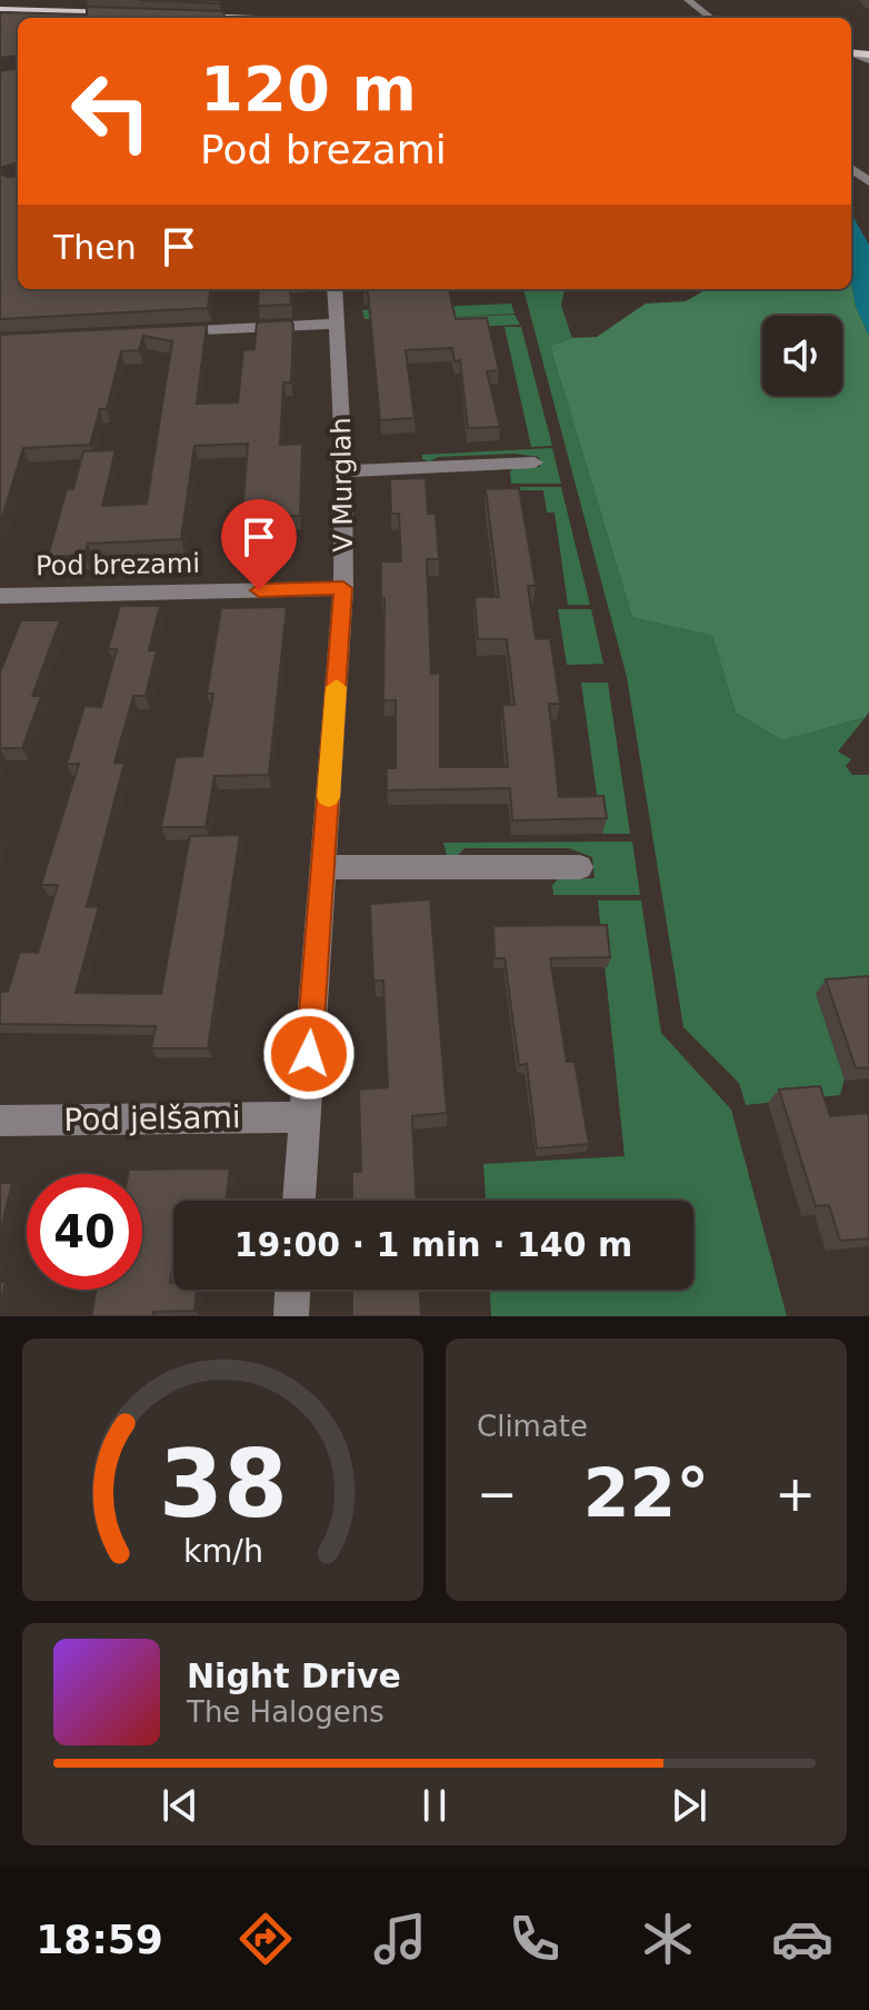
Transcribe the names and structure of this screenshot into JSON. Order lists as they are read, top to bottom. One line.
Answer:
{"streets":{"street":["V Murglah","Pod brezami","Pod jelšami"]},"crossings":[["V Murglah","Pod brezami"],["V Murglah","Pod jelšami"]],"page":{"turn":["120 m","Pod brezami"],"then":"Then","limit":"40","trip":"19:00 · 1 min · 140 m","tile":"Climate","heat":["−","22°","+"],"song":["Night Drive","The Halogens"],"tabs":"18:59","gauge":["38","km/h"]}}
